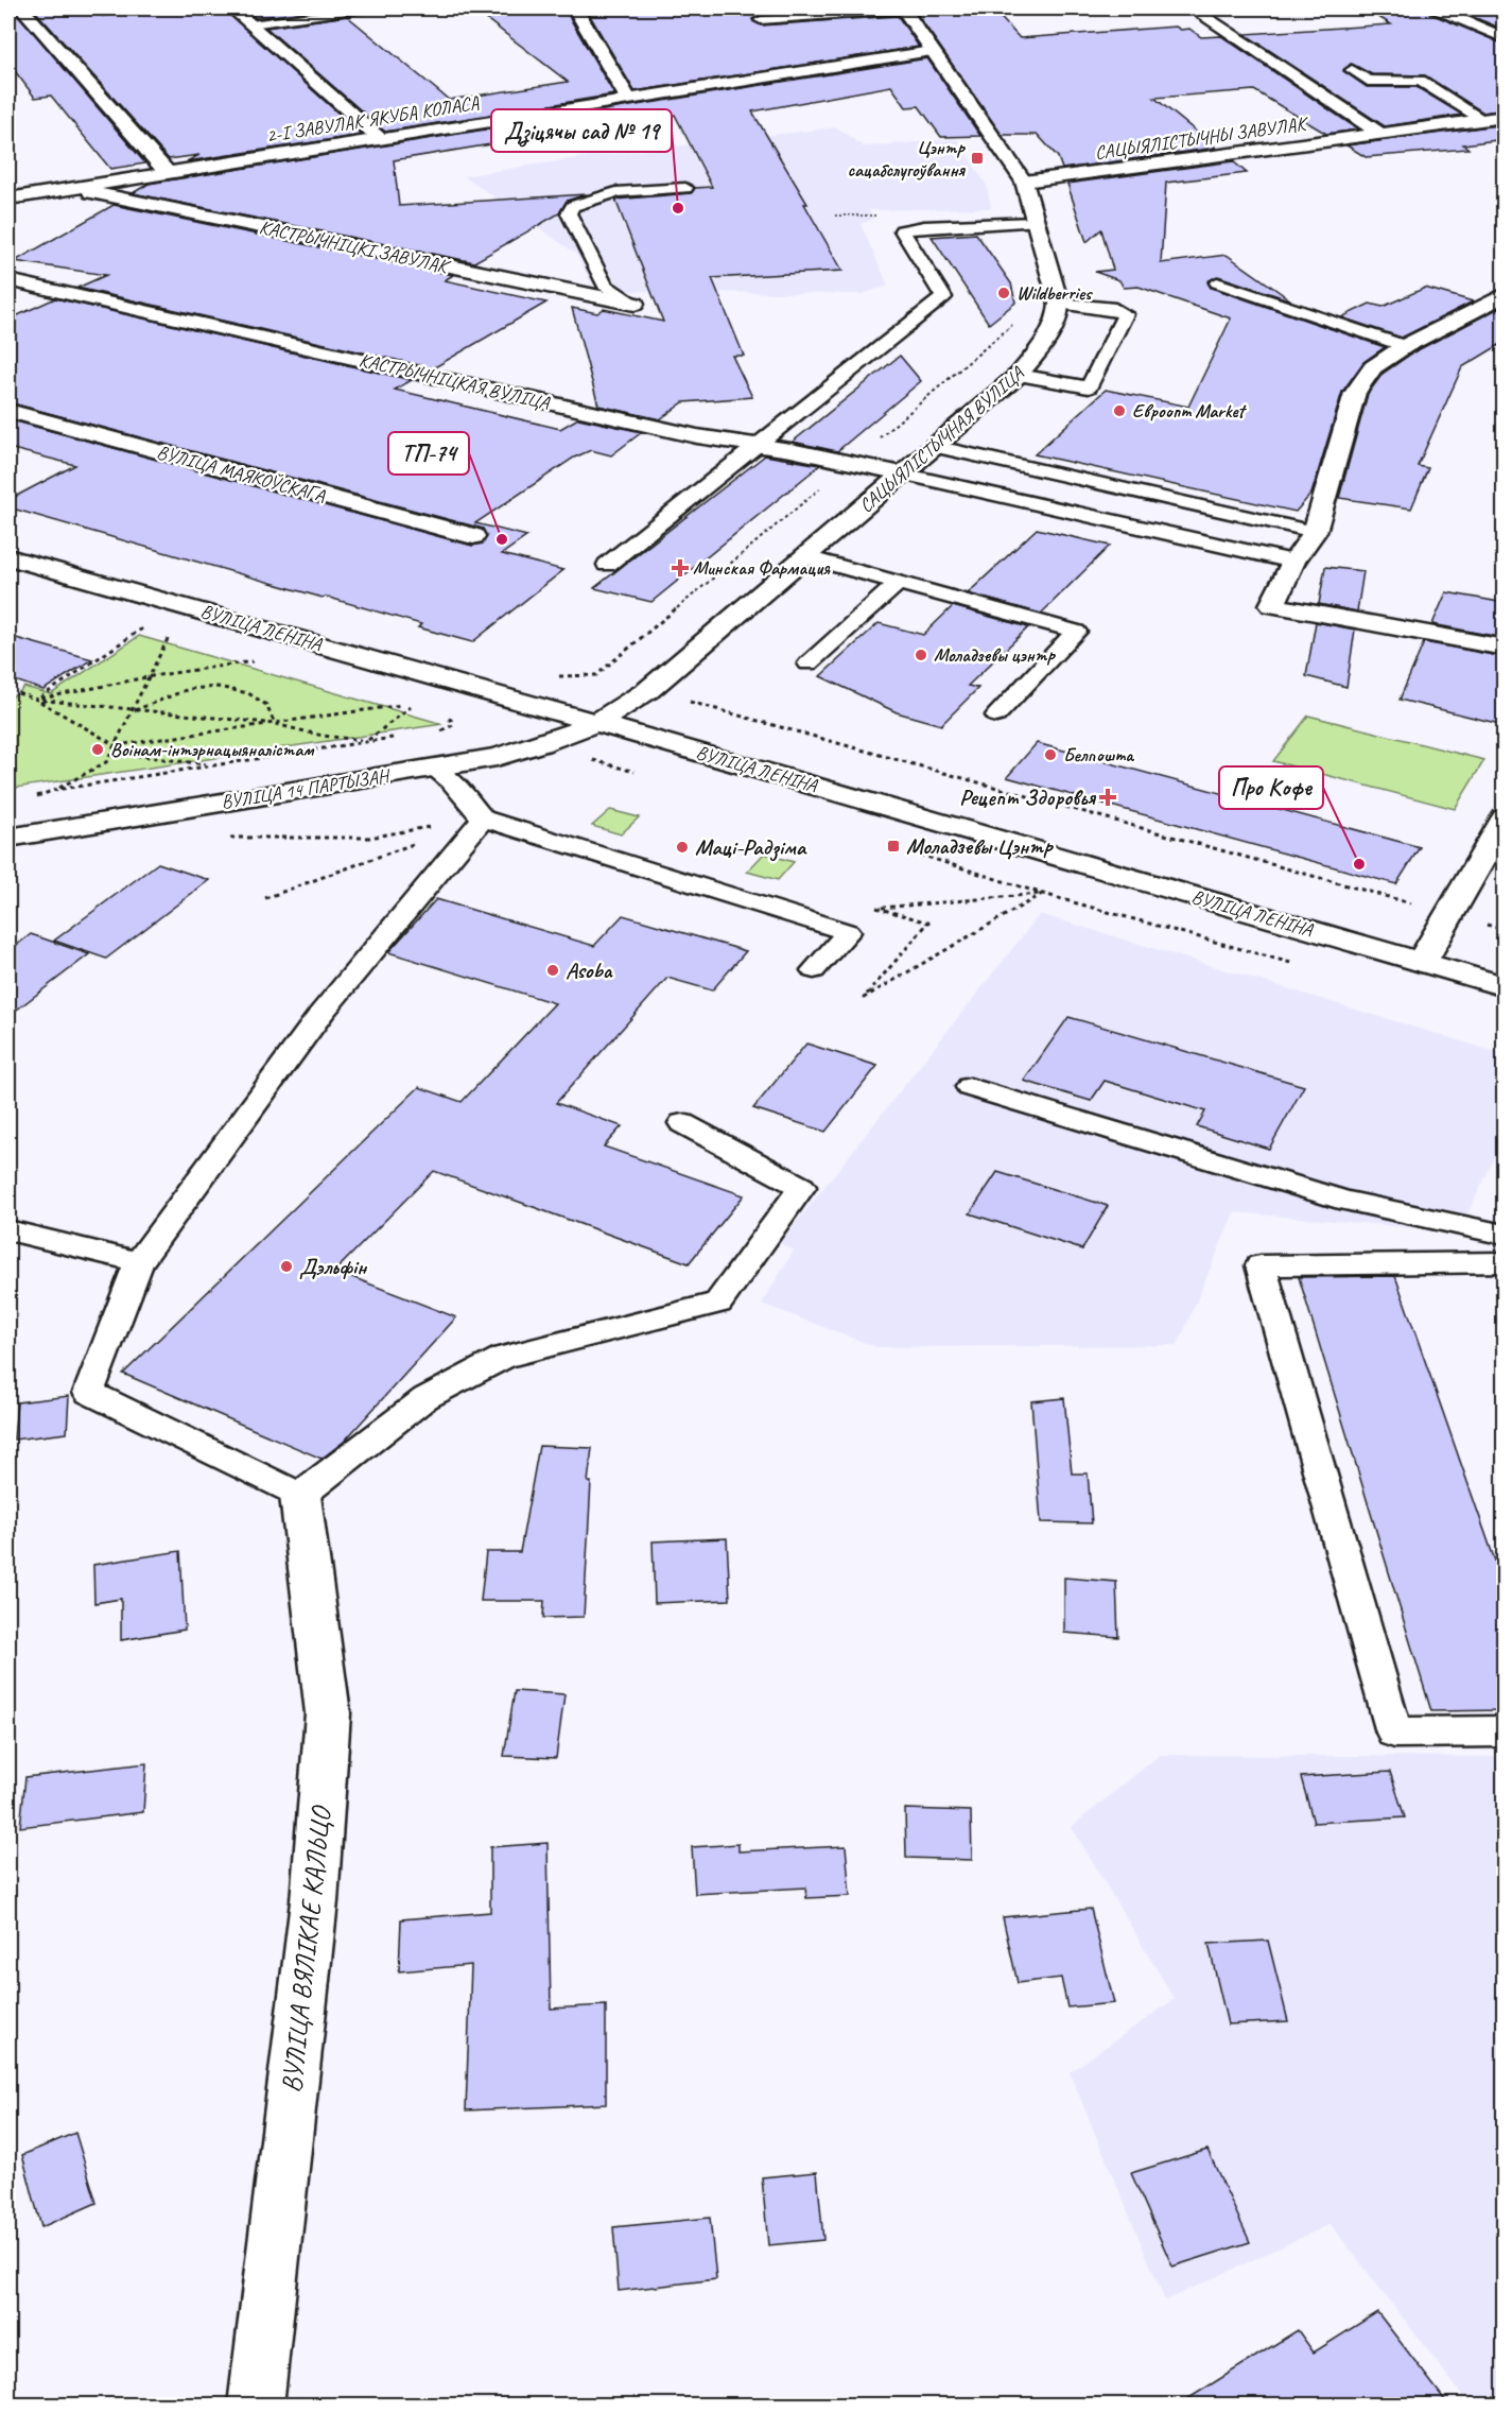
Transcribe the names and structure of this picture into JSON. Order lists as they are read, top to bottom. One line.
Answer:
{"streets":{"street":["2-І ЗАВУЛАК ЯКУБА КОЛАСА","САЦЫЯЛІСТЫЧНЫ ЗАВУЛАК","КАСТРЫЧНІЦКІ ЗАВУЛАК","КАСТРЫЧНІЦКАЯ ВУЛІЦА","САЦЫЯЛІСТЫЧНАЯ ВУЛІЦА","ВУЛІЦА МАЯКОЎСКАГА","ВУЛІЦА ЛЕНІНА","ВУЛІЦА 14 ПАРТЫЗАН","ВУЛІЦА ВЯЛІКАЕ КАЛЬЦО"]},"crossings":[["2-І ЗАВУЛАК ЯКУБА КОЛАСА","КАСТРЫЧНІЦКІ ЗАВУЛАК"],["КАСТРЫЧНІЦКАЯ ВУЛІЦА","САЦЫЯЛІСТЫЧНАЯ ВУЛІЦА"],["САЦЫЯЛІСТЫЧНАЯ ВУЛІЦА","ВУЛІЦА ЛЕНІНА"],["САЦЫЯЛІСТЫЧНАЯ ВУЛІЦА","ВУЛІЦА 14 ПАРТЫЗАН"],["ВУЛІЦА ЛЕНІНА","ВУЛІЦА 14 ПАРТЫЗАН"]],"places":{"transit":["Цэнтр сацабслугоўвання","Моладзевы Цэнтр"],"other":["Дзіцячы сад № 19","Wildberries","Евроопт Market","ТП-74","Моладзевы цэнтр","Воінам-інтэрнацыяналістам","Белпошта","Маці-Радзіма","Про Кофе","Asoba","Дэльфін"],"health":["Минская Фармация","Рецепт Здоровья"]}}
